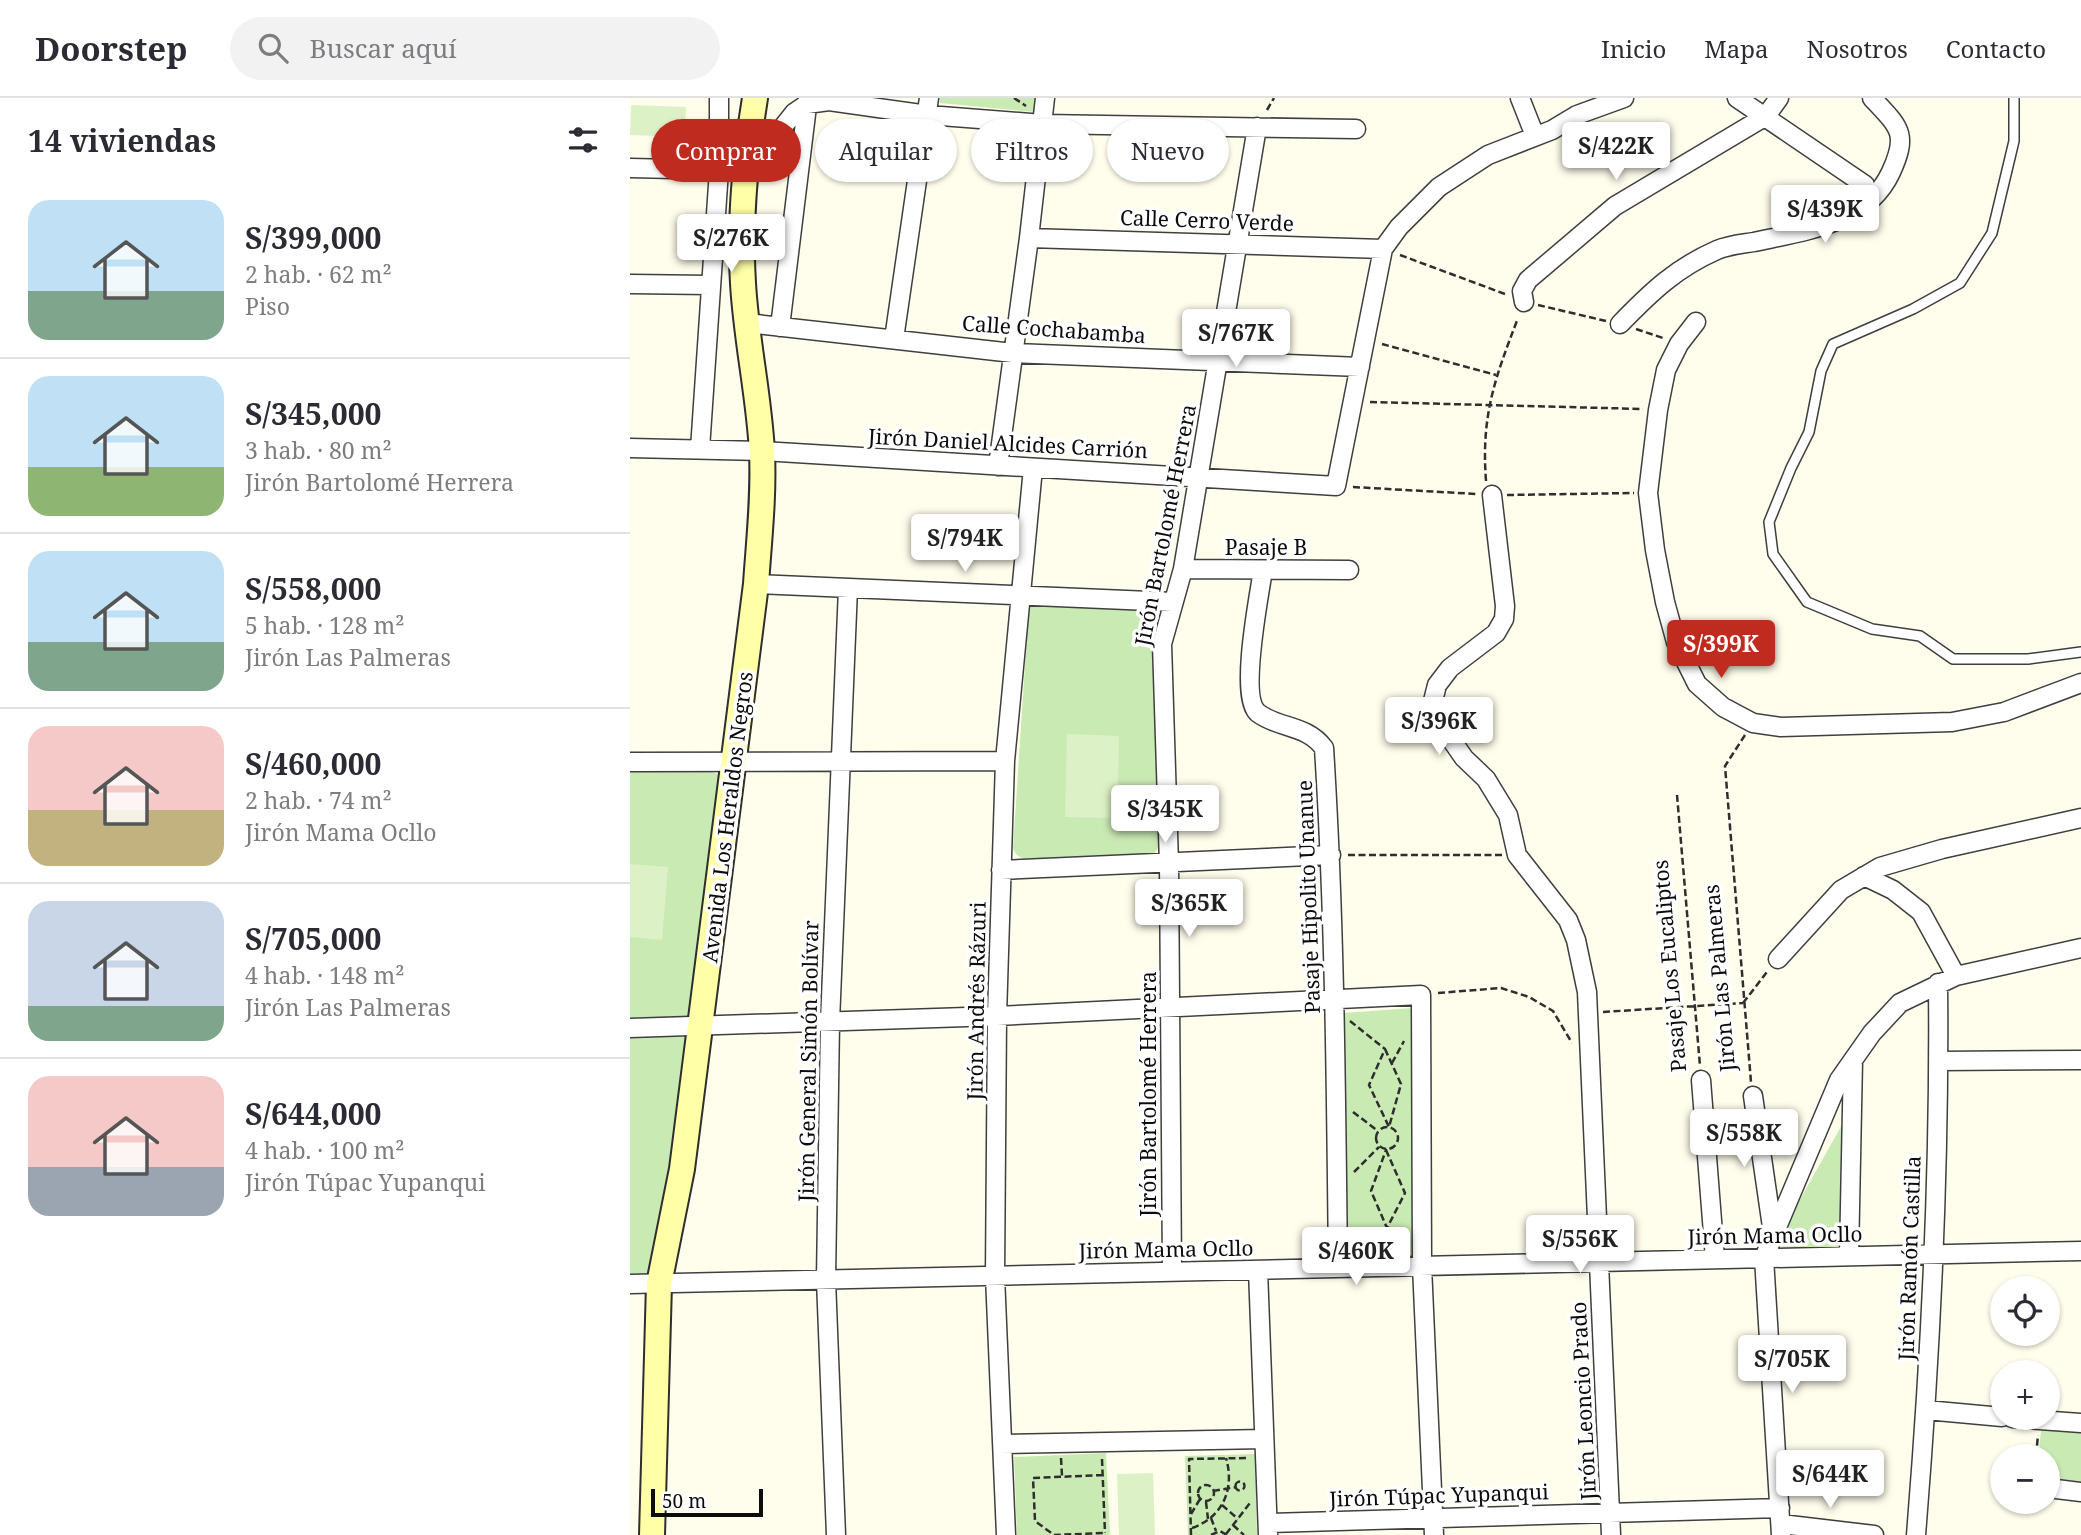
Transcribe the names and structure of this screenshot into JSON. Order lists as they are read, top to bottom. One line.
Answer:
{"streets":{"street":["Calle Cerro Verde","Calle Cochabamba","Jirón Daniel Alcides Carrión","Jirón Bartolomé Herrera","Pasaje B","Avenida Los Heraldos Negros","Pasaje Hipolito Unanue","Pasaje Los Eucaliptos","Jirón Las Palmeras","Jirón Andrés Rázuri","Jirón General Simón Bolívar","Jirón Mama Ocllo","Jirón Ramón Castilla","Jirón Leoncio Prado","Jirón Túpac Yupanqui"]},"crossings":[["Calle Cerro Verde","Jirón Bartolomé Herrera"],["Calle Cochabamba","Jirón Bartolomé Herrera"],["Calle Cochabamba","Avenida Los Heraldos Negros"],["Jirón Daniel Alcides Carrión","Jirón Bartolomé Herrera"],["Jirón Daniel Alcides Carrión","Avenida Los Heraldos Negros"],["Jirón Daniel Alcides Carrión","Jirón Andrés Rázuri"],["Jirón Bartolomé Herrera","Pasaje B"],["Jirón Bartolomé Herrera","Jirón Mama Ocllo"],["Pasaje B","Pasaje Hipolito Unanue"],["Avenida Los Heraldos Negros","Jirón Mama Ocllo"],["Pasaje Hipolito Unanue","Jirón Mama Ocllo"],["Pasaje Los Eucaliptos","Jirón Mama Ocllo"],["Jirón Andrés Rázuri","Jirón Mama Ocllo"],["Jirón General Simón Bolívar","Jirón Mama Ocllo"],["Jirón Mama Ocllo","Jirón Ramón Castilla"],["Jirón Mama Ocllo","Jirón Leoncio Prado"],["Jirón Leoncio Prado","Jirón Túpac Yupanqui"]],"scale_bar":"50 m","page":{"header":"Doorstep","search":"Buscar aquí","nav":["Inicio","Mapa","Nosotros","Contacto"],"heading":"14 viviendas","chip":["Comprar","Alquilar","Filtros","Nuevo"],"price":["S/422K","S/439K","S/276K","S/767K","S/794K","S/399K","S/396K","S/345K","S/365K","S/558K","S/556K","S/460K","S/705K","S/644K"],"list":[{"name":"S/399,000","note":"2 hab. · 62 m² · Piso"},{"name":"S/345,000","note":"3 hab. · 80 m² · Jirón Bartolomé Herrera"},{"name":"S/558,000","note":"5 hab. · 128 m² · Jirón Las Palmeras"},{"name":"S/460,000","note":"2 hab. · 74 m² · Jirón Mama Ocllo"},{"name":"S/705,000","note":"4 hab. · 148 m² · Jirón Las Palmeras"},{"name":"S/644,000","note":"4 hab. · 100 m² · Jirón Túpac Yupanqui"}],"map_buttons":["+","−"],"scale":"50 m"}}
